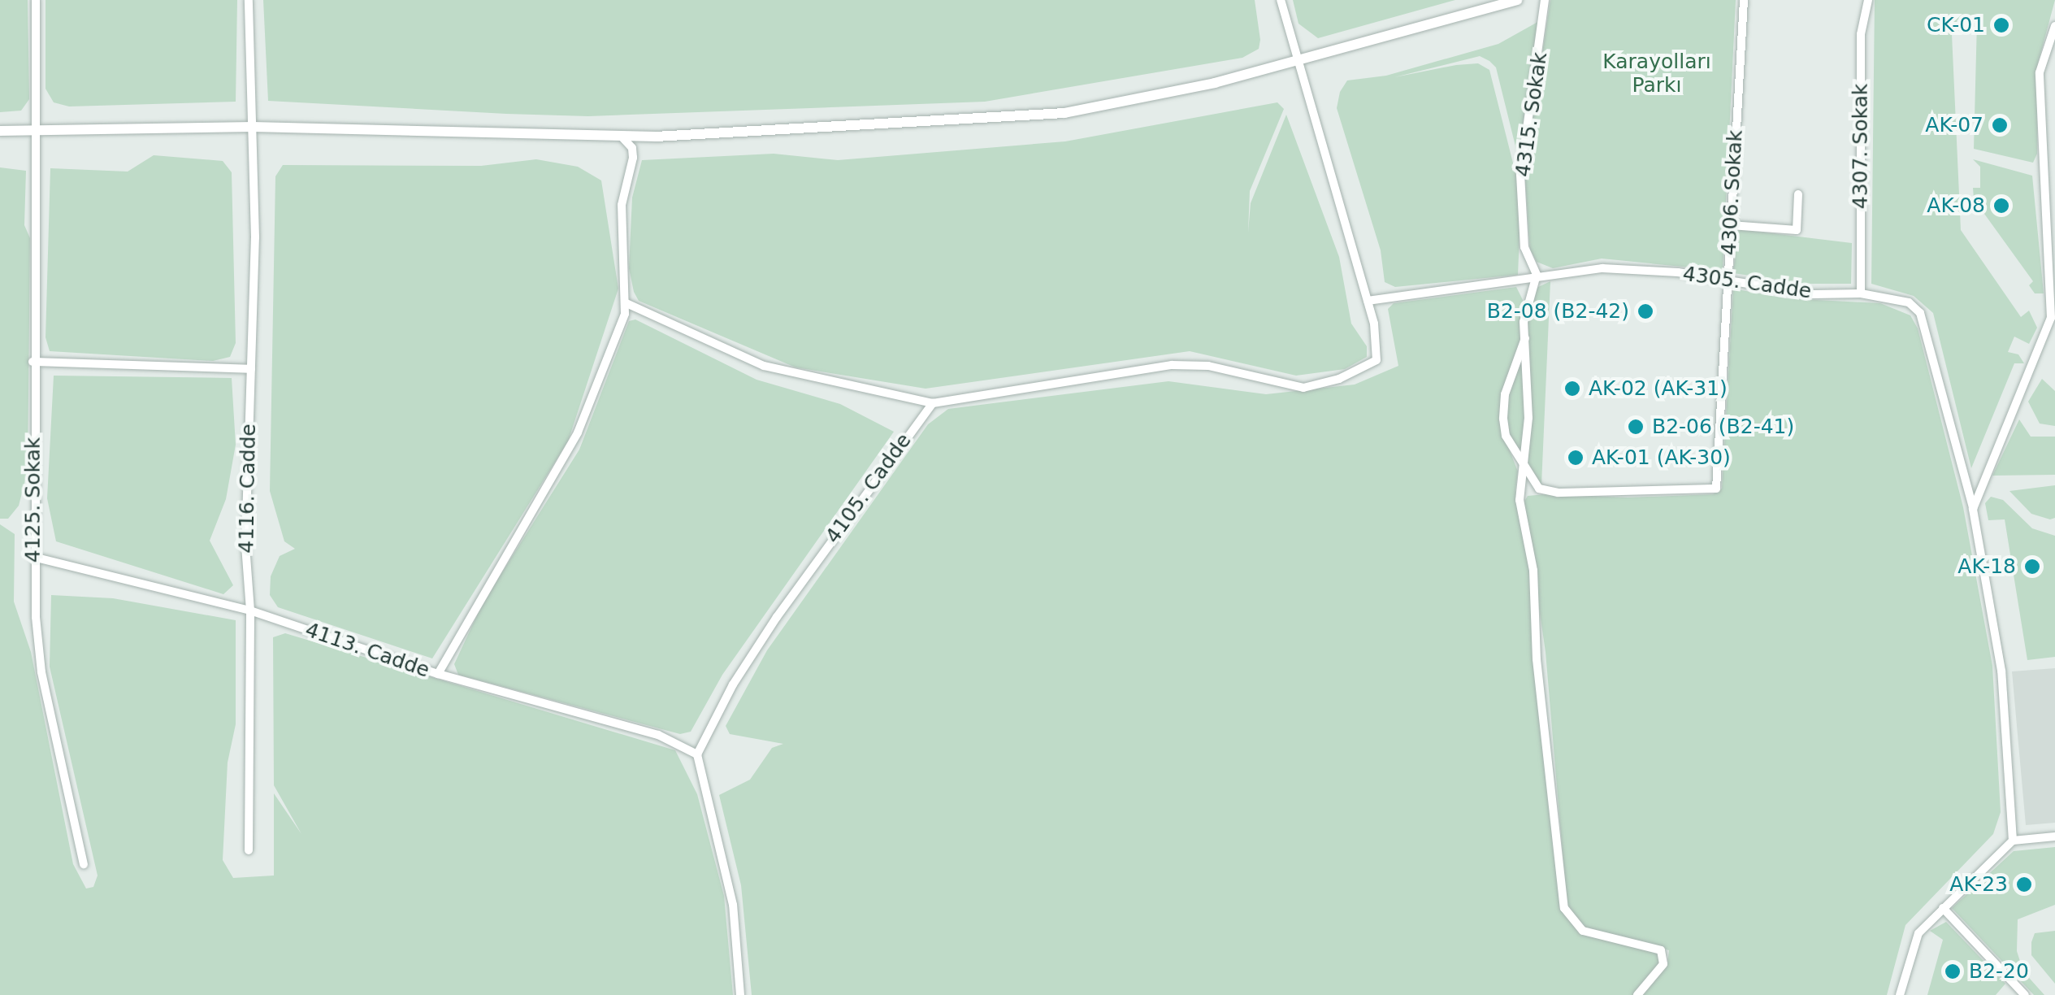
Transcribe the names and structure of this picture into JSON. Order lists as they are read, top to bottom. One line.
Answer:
{"streets":{"street":["4315. Sokak","4307. Sokak","4306. Sokak","4305. Cadde","4116. Cadde","4105. Cadde","4125. Sokak","4113. Cadde"]},"crossings":[["4315. Sokak","4305. Cadde"],["4307. Sokak","4305. Cadde"],["4306. Sokak","4305. Cadde"],["4116. Cadde","4113. Cadde"],["4105. Cadde","4113. Cadde"],["4125. Sokak","4113. Cadde"]],"parks":["Karayolları Parkı"],"places":["CK-01","AK-07","AK-08","B2-08 (B2-42)","AK-02 (AK-31)","B2-06 (B2-41)","AK-01 (AK-30)","AK-18","AK-23","B2-20"]}
